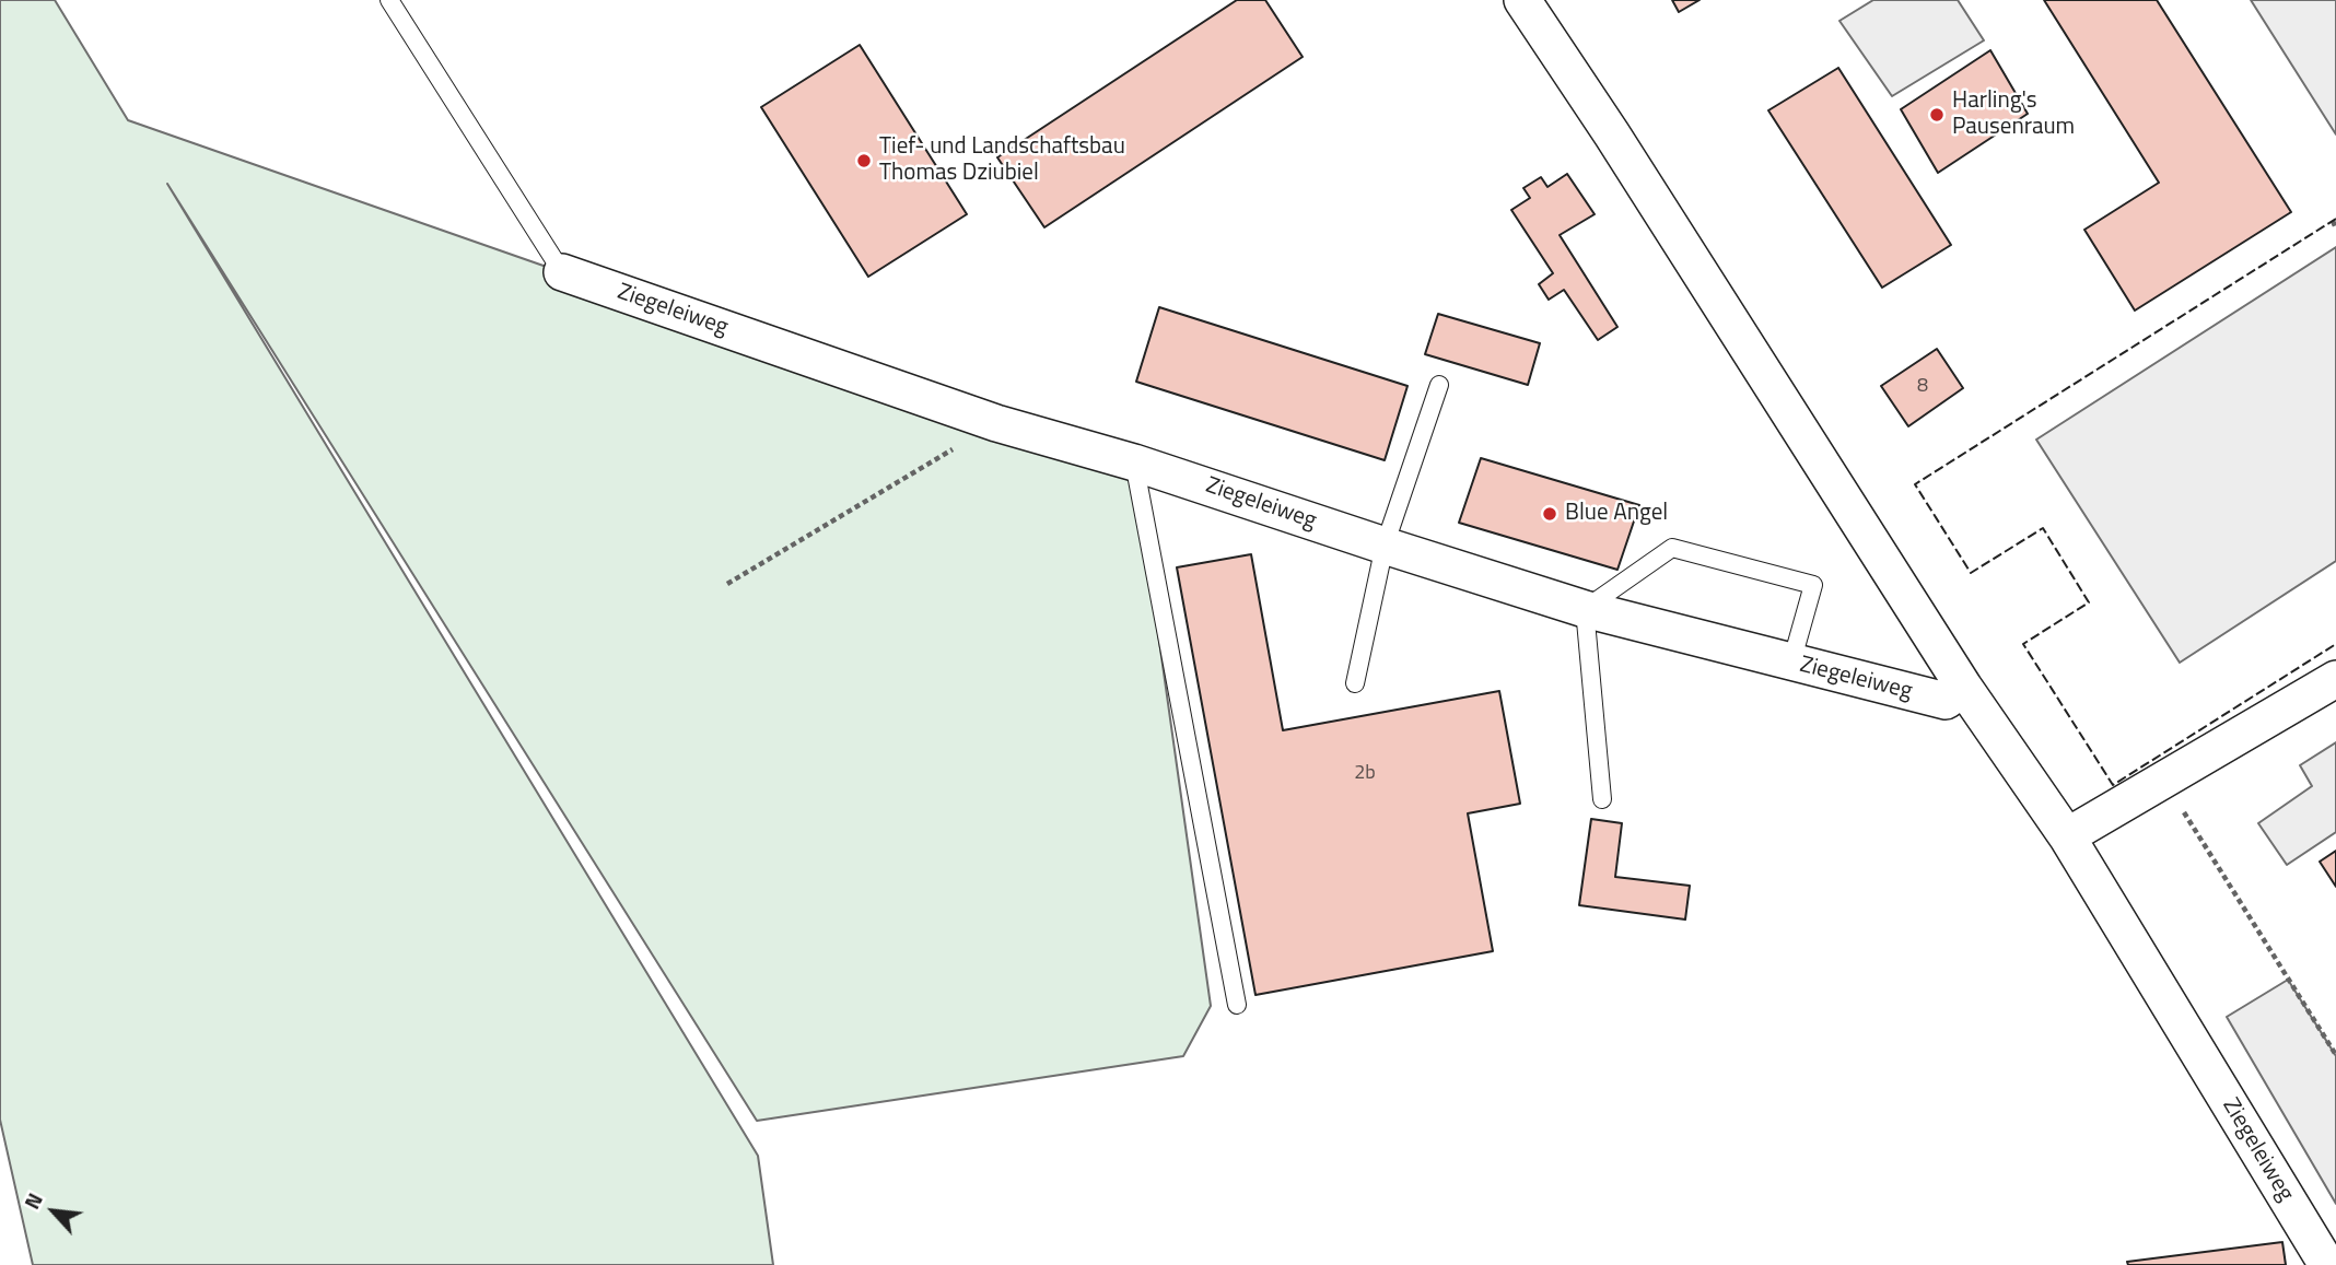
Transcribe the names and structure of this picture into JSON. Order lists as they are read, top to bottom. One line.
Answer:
{"streets":{"street":["Ziegeleiweg"]},"places":["Harling's Pausenraum","Tief- und Landschaftsbau Thomas Dziubiel","Blue Angel"],"house_numbers":["8","2b"],"north":"top left"}
